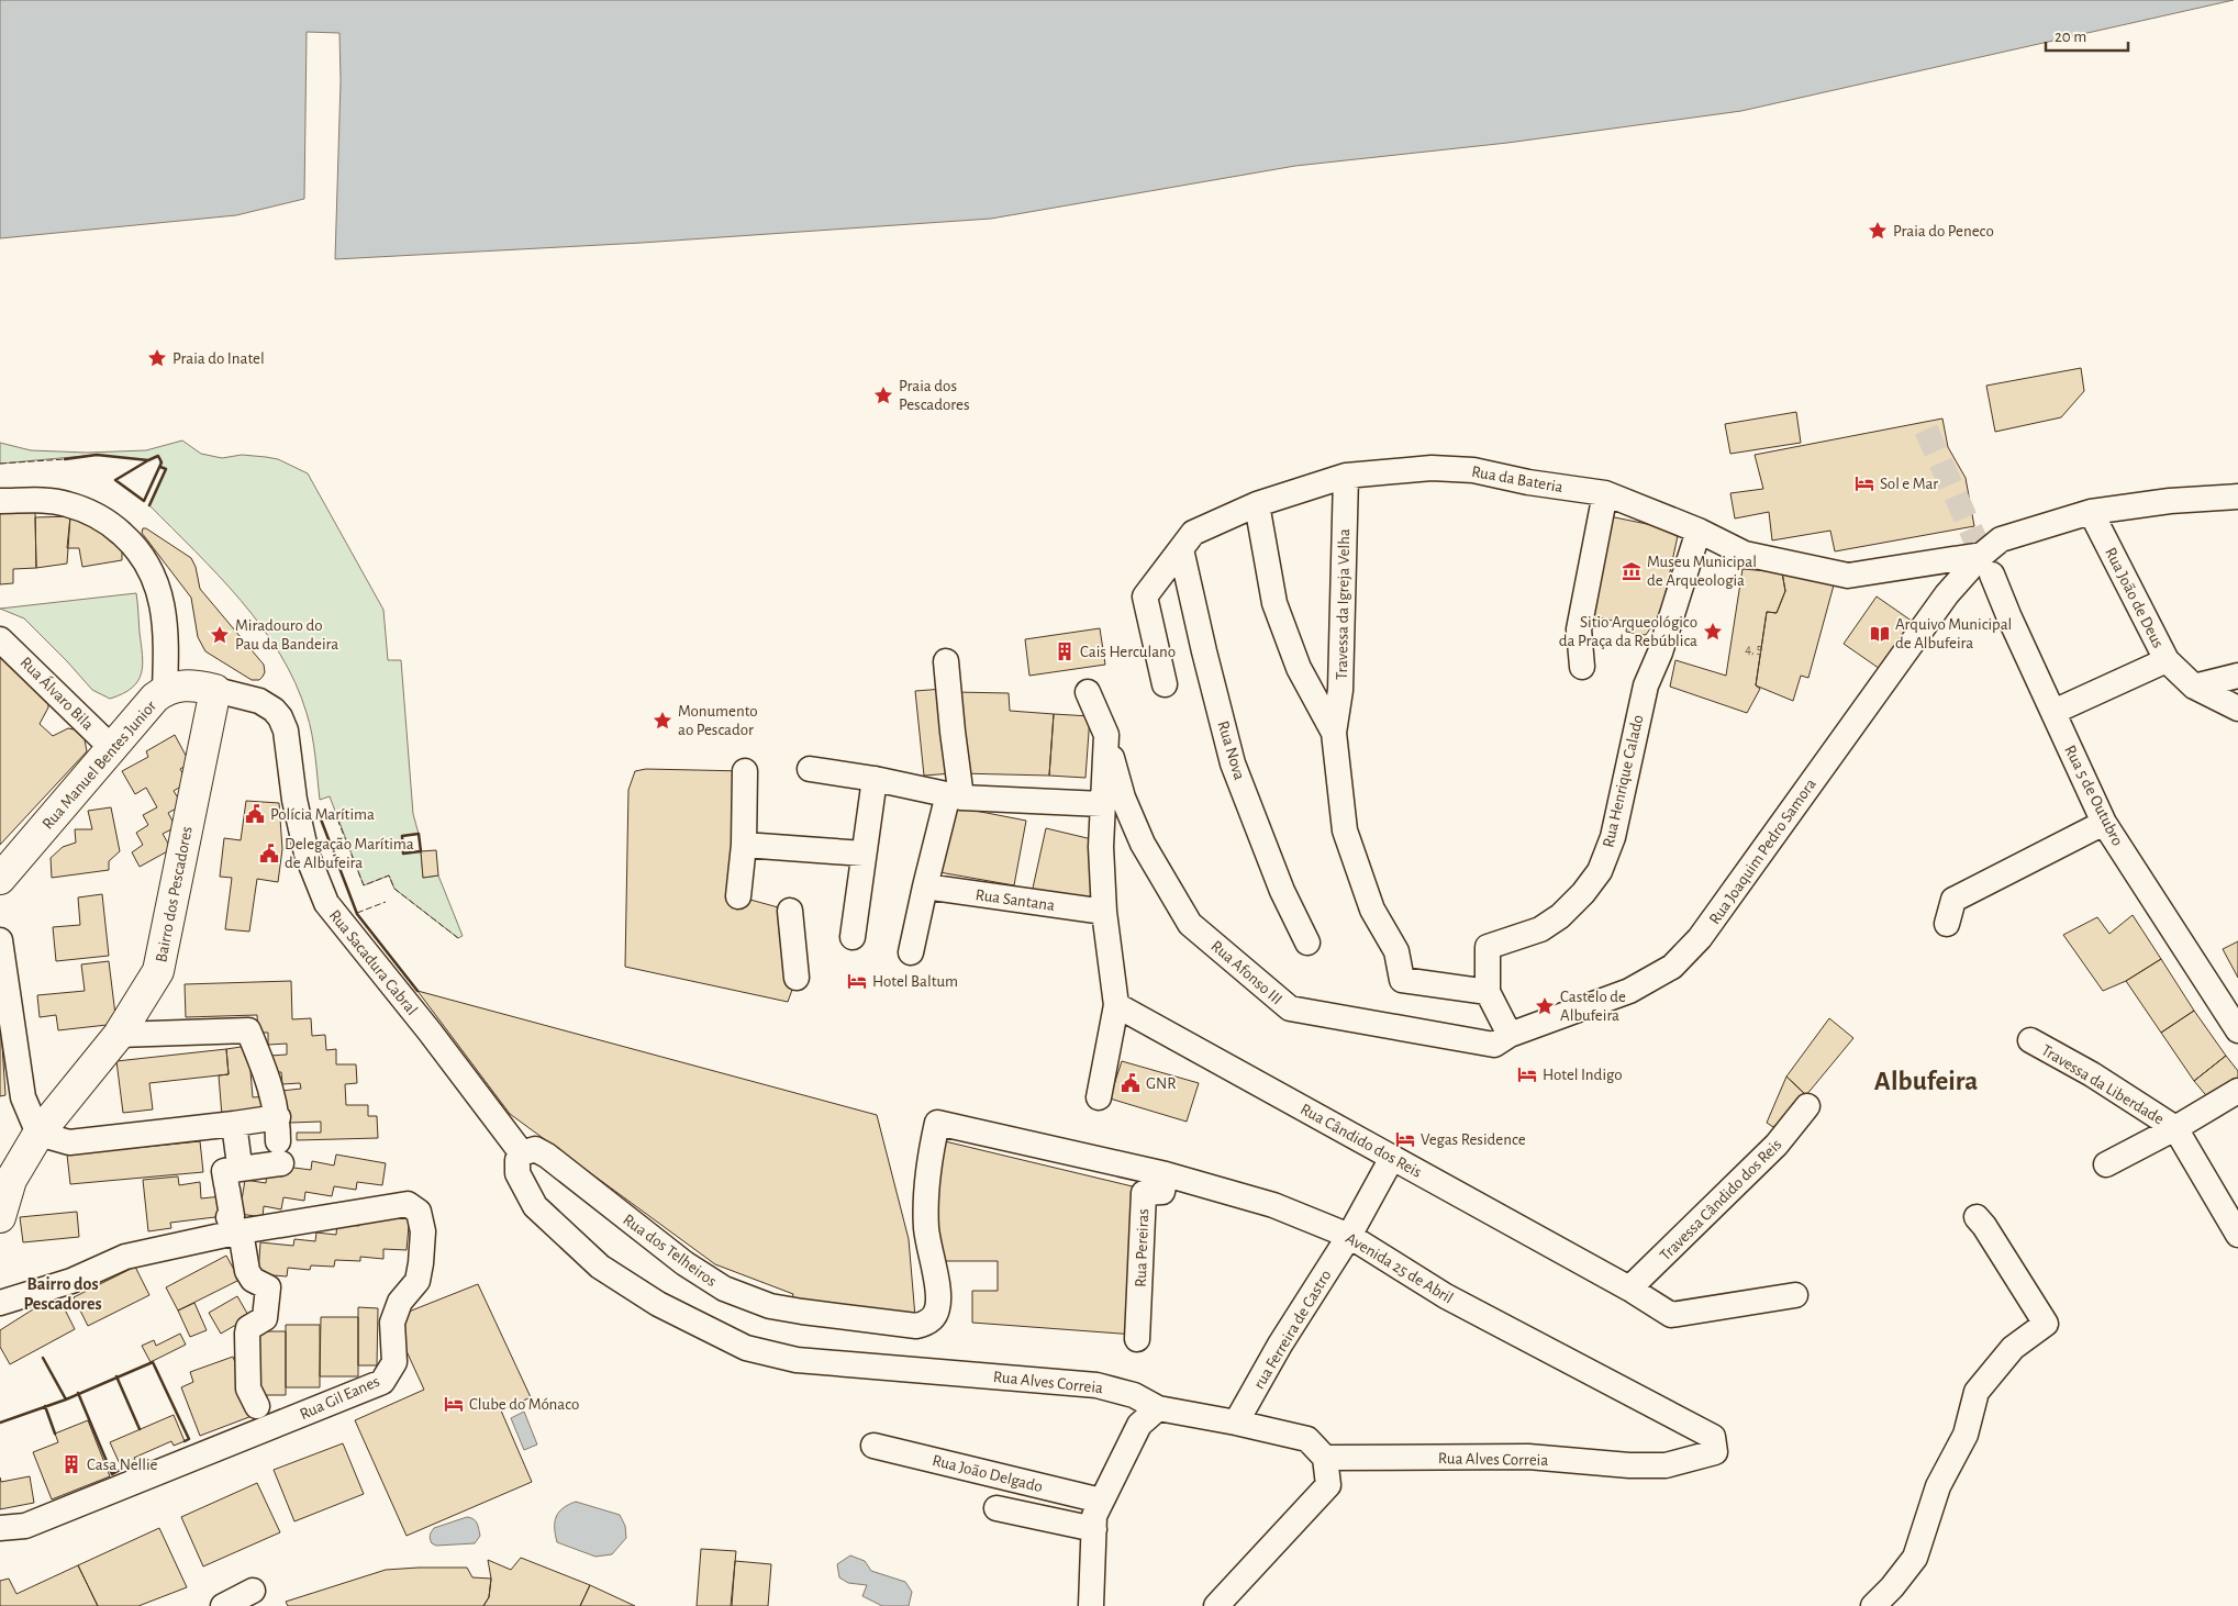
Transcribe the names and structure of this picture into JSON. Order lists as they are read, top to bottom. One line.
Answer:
{"streets":{"street":["Rua da Bateria","Rua João de Deus","Travessa da Igreja Velha","Rua Álvaro Bila","Rua Nova","Rua Manuel Bentes Junior","Rua Henrique Calado","Rua 5 de Outubro","Rua Joaquim Pedro Samora","Bairro dos Pescadores","Rua Santana","Rua Sacadura Cabral","Rua Afonso III","Travessa da Liberdade","Rua Cândido dos Reis","Travessa Cândido dos Reis","Rua Pereiras","Rua dos Telheiros","Avenida 25 de Abril","rua Ferreira de Castro","Rua Alves Correia","Rua Gil Eanes","Rua João Delgado"]},"crossings":[["Rua da Bateria","Travessa da Igreja Velha"],["Rua da Bateria","Rua Nova"],["Rua da Bateria","Rua Henrique Calado"],["Rua da Bateria","Rua 5 de Outubro"],["Rua da Bateria","Rua Joaquim Pedro Samora"],["Rua João de Deus","Rua 5 de Outubro"],["Rua Álvaro Bila","Rua Manuel Bentes Junior"],["Rua Manuel Bentes Junior","Bairro dos Pescadores"],["Rua Manuel Bentes Junior","Rua Sacadura Cabral"],["Rua 5 de Outubro","Rua Joaquim Pedro Samora"],["Rua Joaquim Pedro Samora","Rua Afonso III"],["Bairro dos Pescadores","Rua Sacadura Cabral"],["Rua Sacadura Cabral","Rua dos Telheiros"],["Rua Sacadura Cabral","Rua Alves Correia"],["Rua Cândido dos Reis","Travessa Cândido dos Reis"],["Rua Cândido dos Reis","rua Ferreira de Castro"],["Rua Pereiras","Avenida 25 de Abril"],["Rua dos Telheiros","Avenida 25 de Abril"],["Rua dos Telheiros","Rua Alves Correia"],["Avenida 25 de Abril","rua Ferreira de Castro"],["Avenida 25 de Abril","Rua Alves Correia"],["rua Ferreira de Castro","Rua Alves Correia"]],"districts":["Albufeira","Bairro dos Pescadores"],"places":{"place":["Praia do Peneco","Praia do Inatel","Praia dos Pescadores","Sitio Arqueológico da Praça da Rebública","Miradouro do Pau da Bandeira","Monumento ao Pescador","Castelo de Albufeira"],"hotel":["Sol e Mar","Hotel Baltum","Hotel Indigo","Vegas Residence","Clube do Mónaco"],"museum":["Museu Municipal de Arqueologia"],"library":["Arquivo Municipal de Albufeira"],"building":["Cais Herculano","Casa Nellie"],"public building":["Polícia Marítima","Delegação Marítima de Albufeira","GNR"]},"house_numbers":["4, 5"],"scale_bar":"20 m"}
